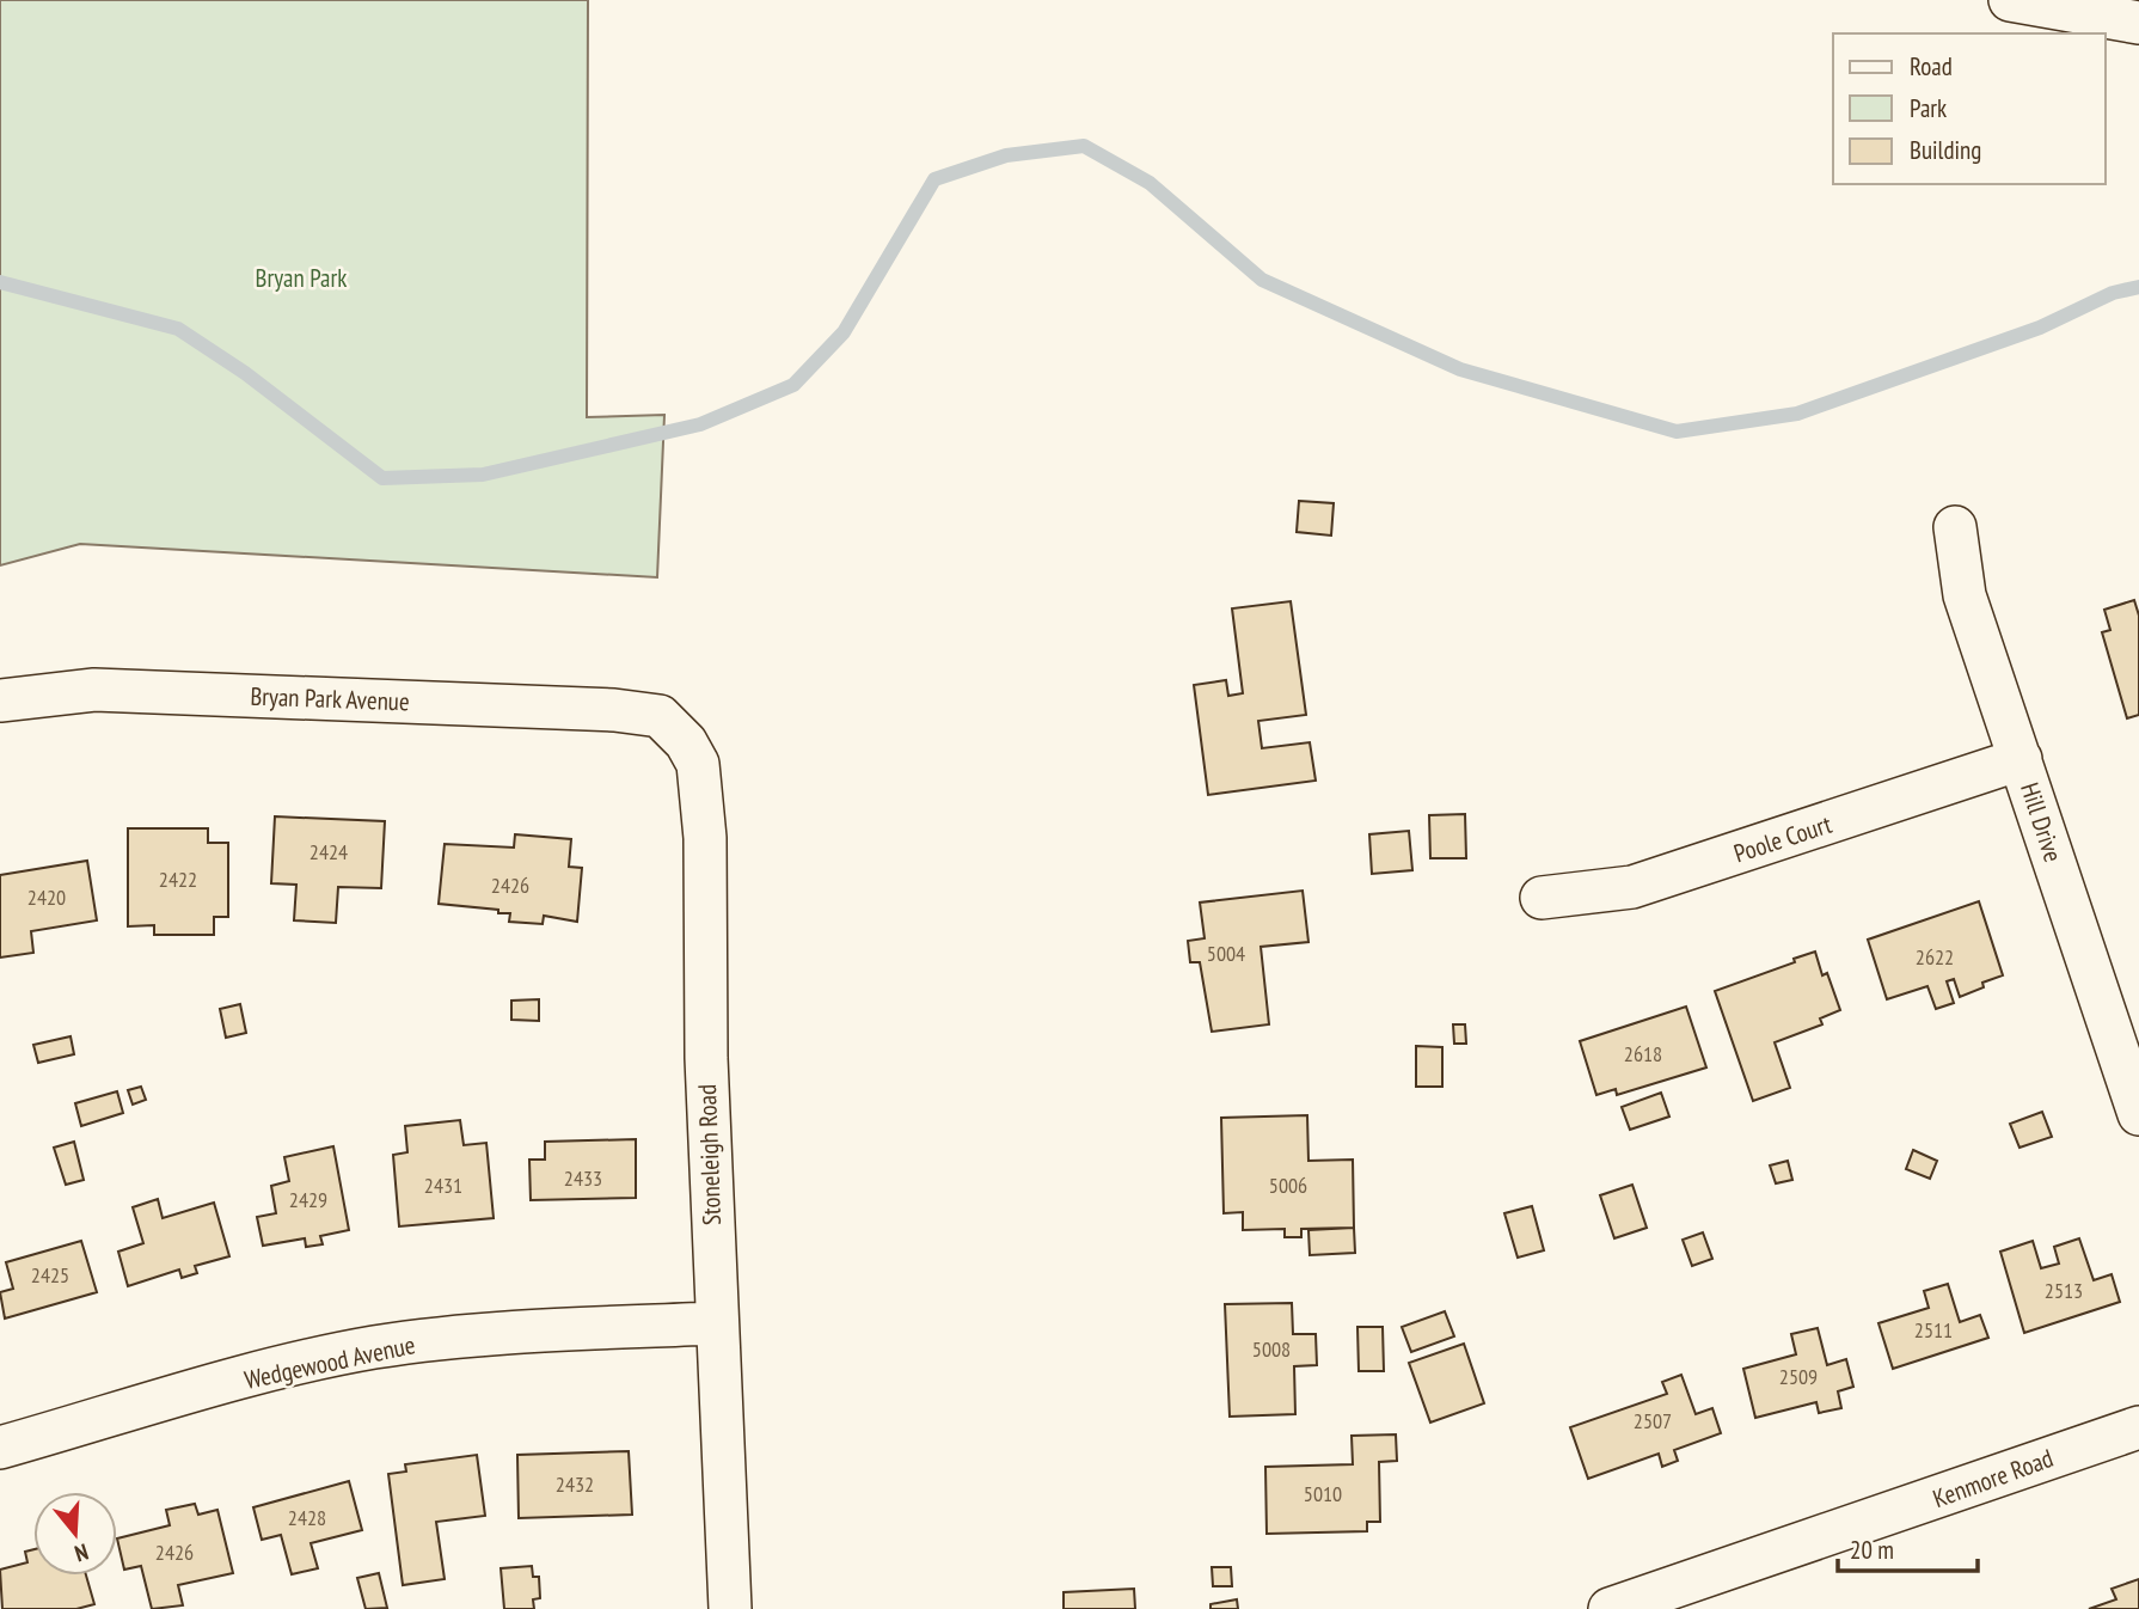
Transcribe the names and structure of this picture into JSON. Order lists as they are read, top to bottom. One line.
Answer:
{"streets":{"street":["Bryan Park Avenue","Hill Drive","Poole Court","Stoneleigh Road","Wedgewood Avenue","Kenmore Road"]},"crossings":[["Bryan Park Avenue","Stoneleigh Road"],["Hill Drive","Poole Court"],["Stoneleigh Road","Wedgewood Avenue"]],"parks":["Bryan Park"],"house_numbers":["2424","2422","2426","2420","5004","2622","2618","2433","2431","5006","2429","2425","2513","2511","5008","2509","2507","2432","5010","2428","2426"],"legend":["Road","Park","Building"],"scale_bar":"20 m","north":"bottom"}
